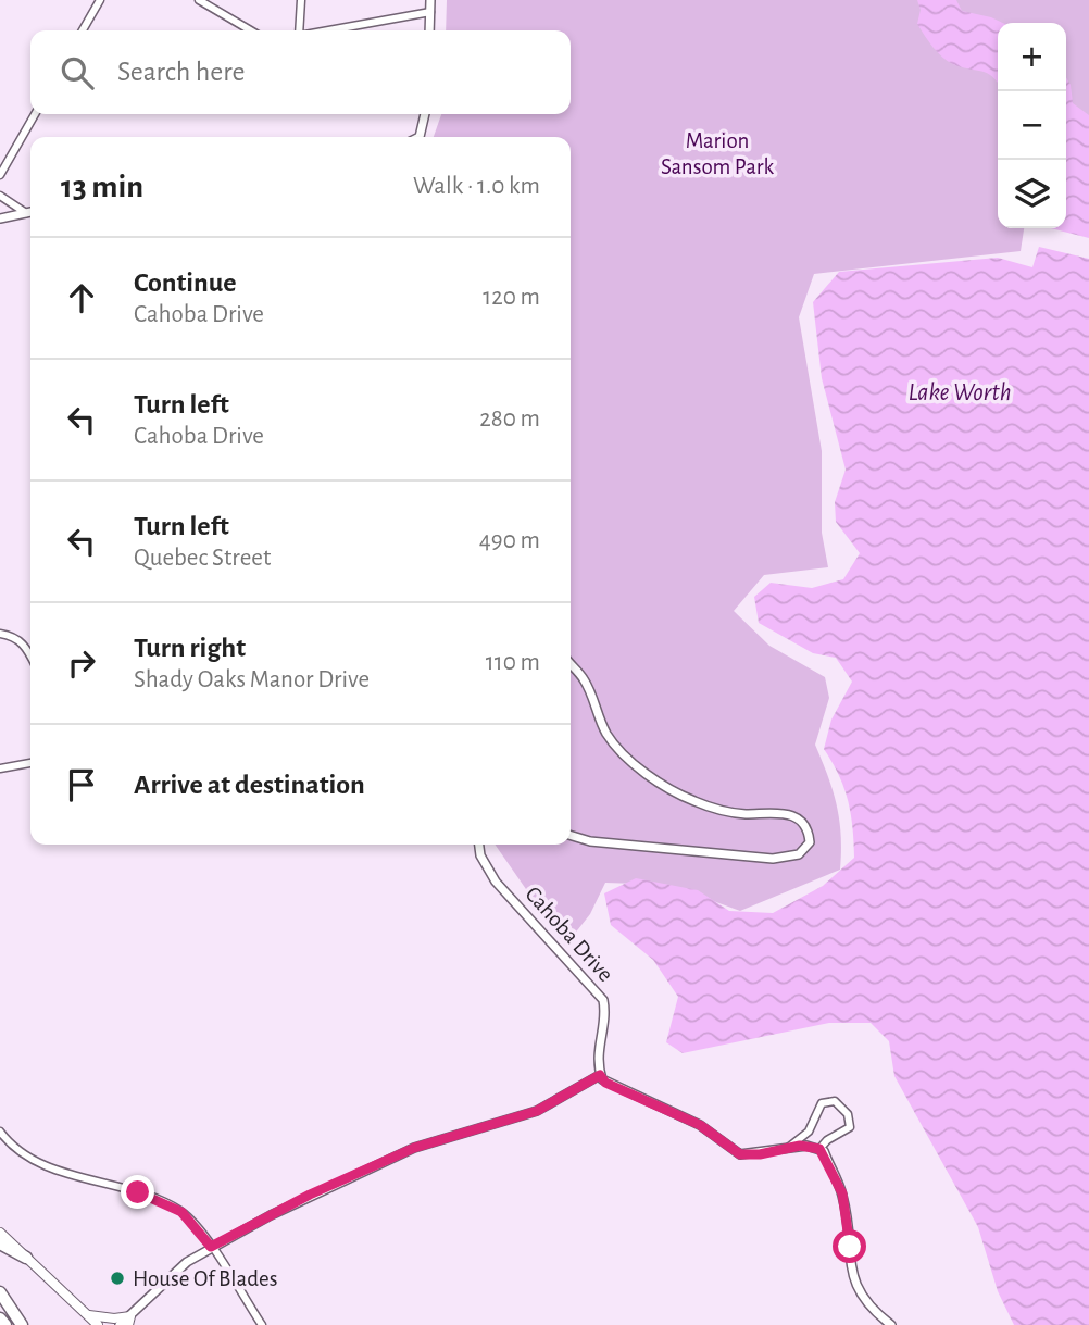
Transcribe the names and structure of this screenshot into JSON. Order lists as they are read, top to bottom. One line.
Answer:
{"streets":{"street":["Cahoba Drive"]},"water":["Lake Worth"],"parks":["Marion Sansom Park"],"places":["House Of Blades"],"page":{"map_buttons":["+","−"],"search":"Search here","heading":["13 min","Walk · 1.0 km"],"list":[["Continue","Cahoba Drive","120 m"],["Turn left","Cahoba Drive","280 m"],["Turn left","Quebec Street","490 m"],["Turn right","Shady Oaks Manor Drive","110 m"],"Arrive at destination"]}}
